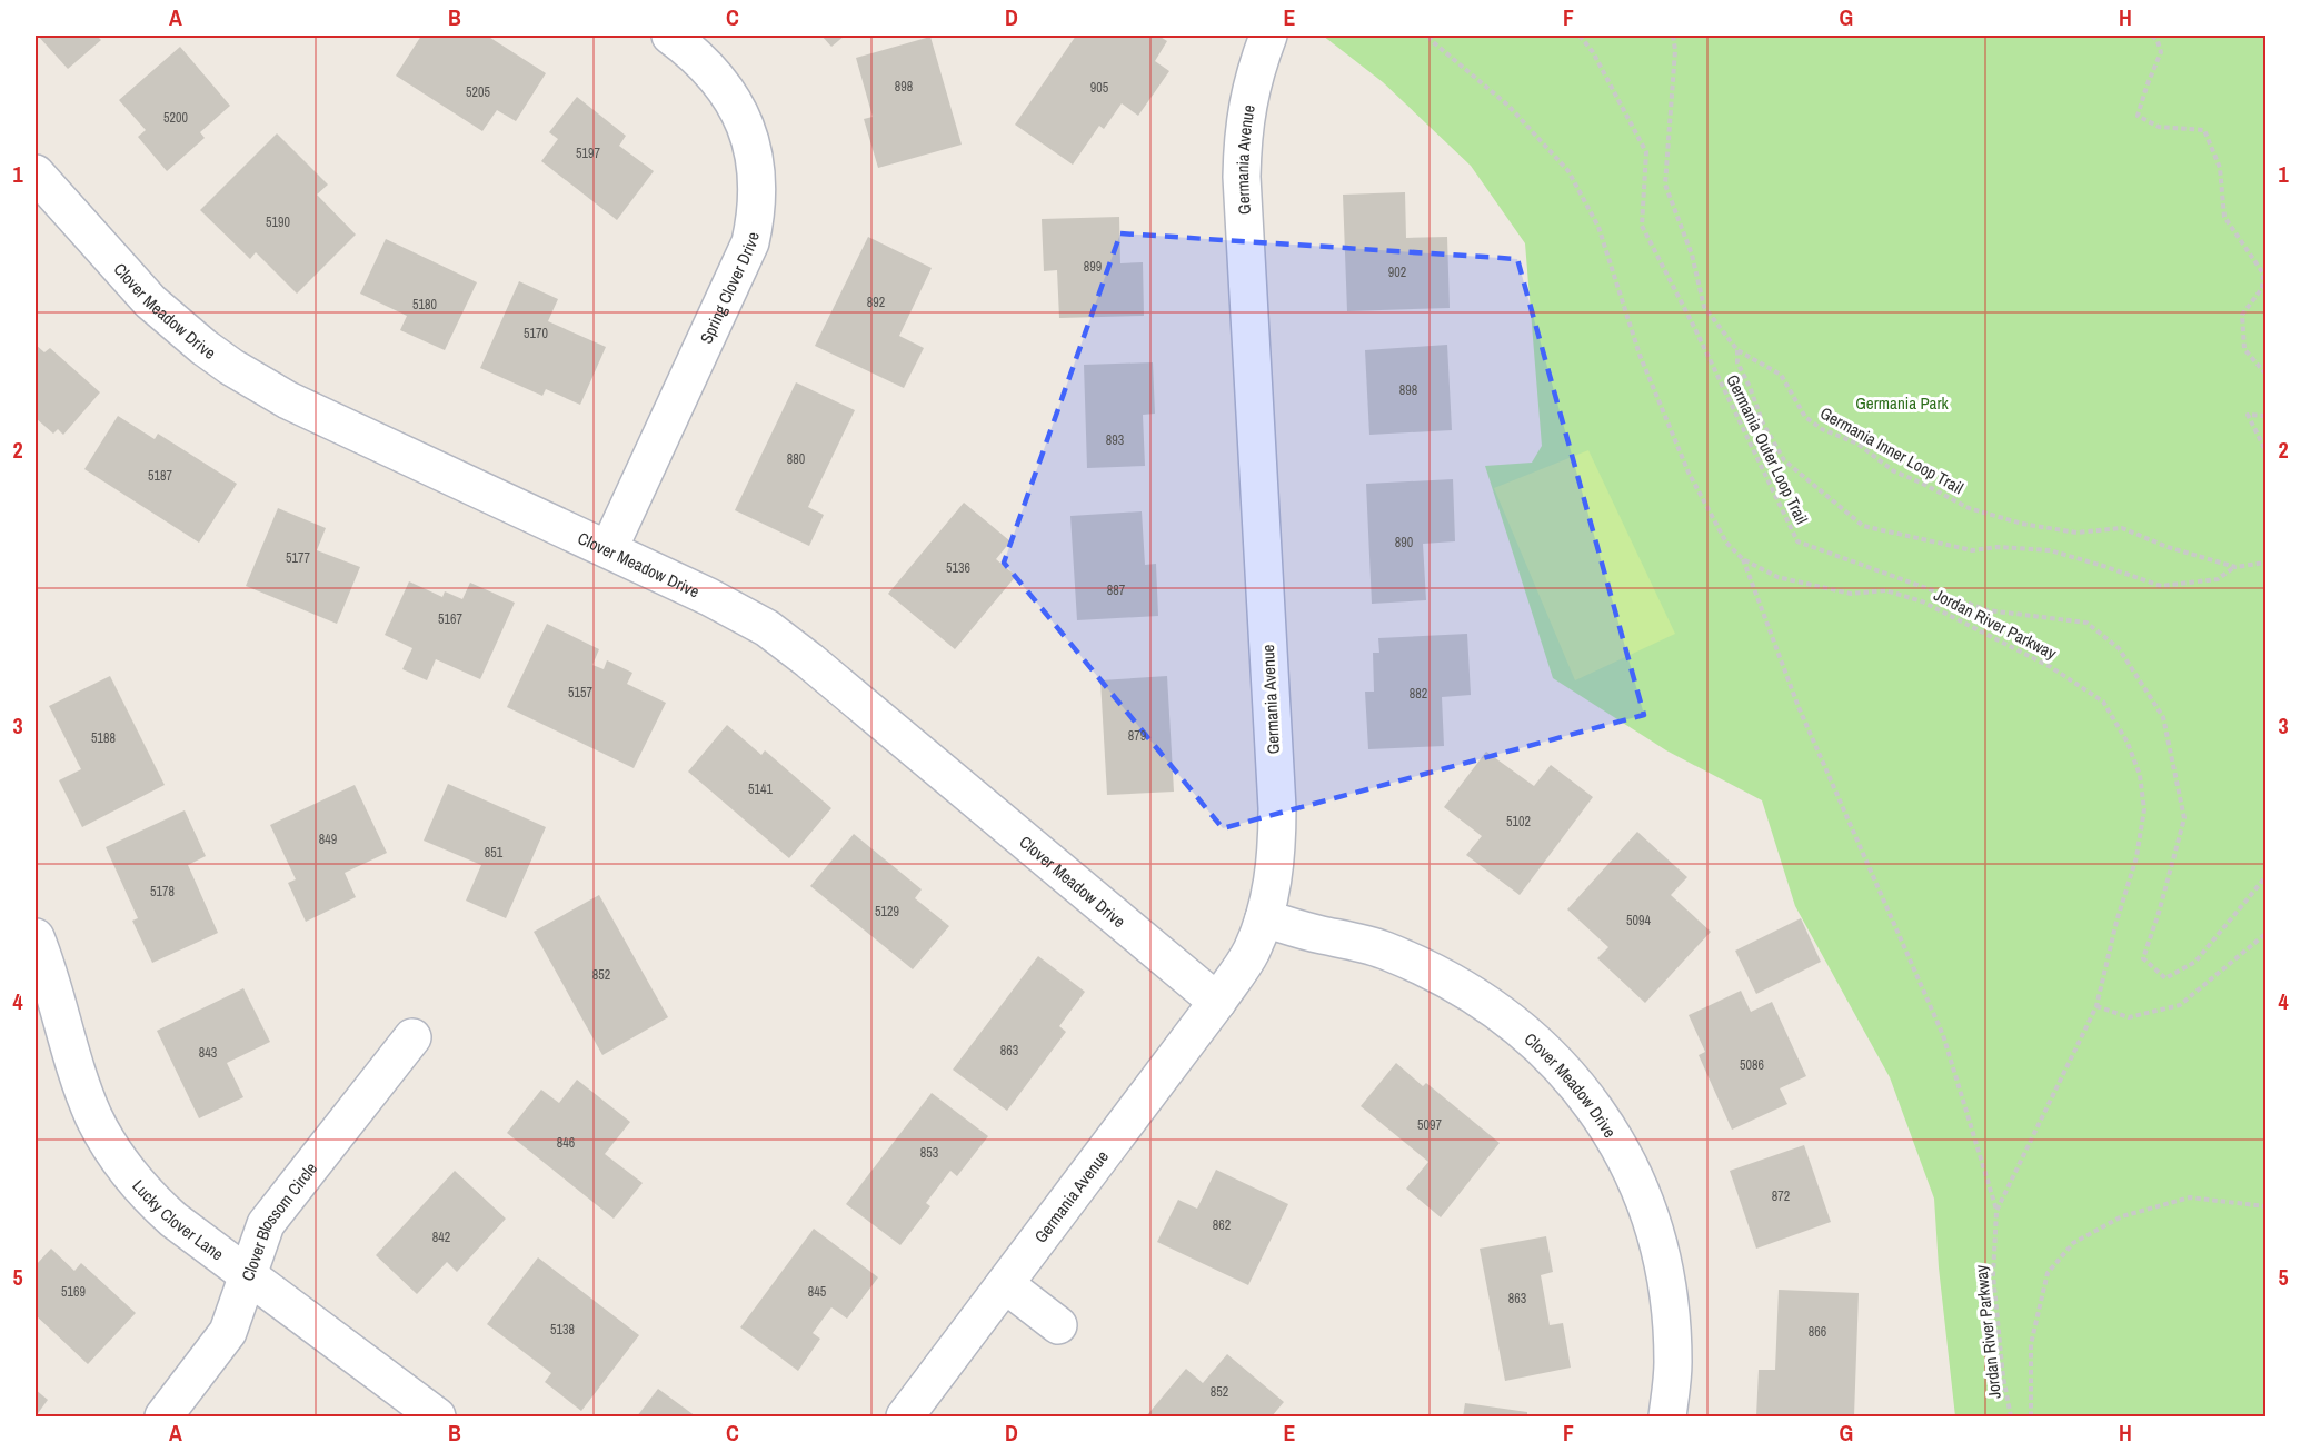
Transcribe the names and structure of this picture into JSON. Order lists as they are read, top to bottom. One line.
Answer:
{"streets":{"street":["Germania Avenue","Spring Clover Drive","Clover Meadow Drive","Lucky Clover Lane","Clover Blossom Circle"],"path":["Germania Outer Loop Trail","Germania Inner Loop Trail","Jordan River Parkway"]},"crossings":[["Germania Avenue","Clover Meadow Drive"],["Spring Clover Drive","Clover Meadow Drive"],["Lucky Clover Lane","Clover Blossom Circle"]],"parks":["Germania Park"],"house_numbers":["898","905","5205","5200","5197","5190","899","902","892","5180","5170","898","893","880","5187","890","5177","5136","887","5167","5157","882","879","5188","5141","5102","849","851","5178","5129","5094","852","863","843","5086","5097","846","853","872","862","842","5169","845","863","5138","866","852"],"grid":{"columns":["A","B","C","D","E","F","G","H"],"rows":["1","2","3","4","5"]}}
